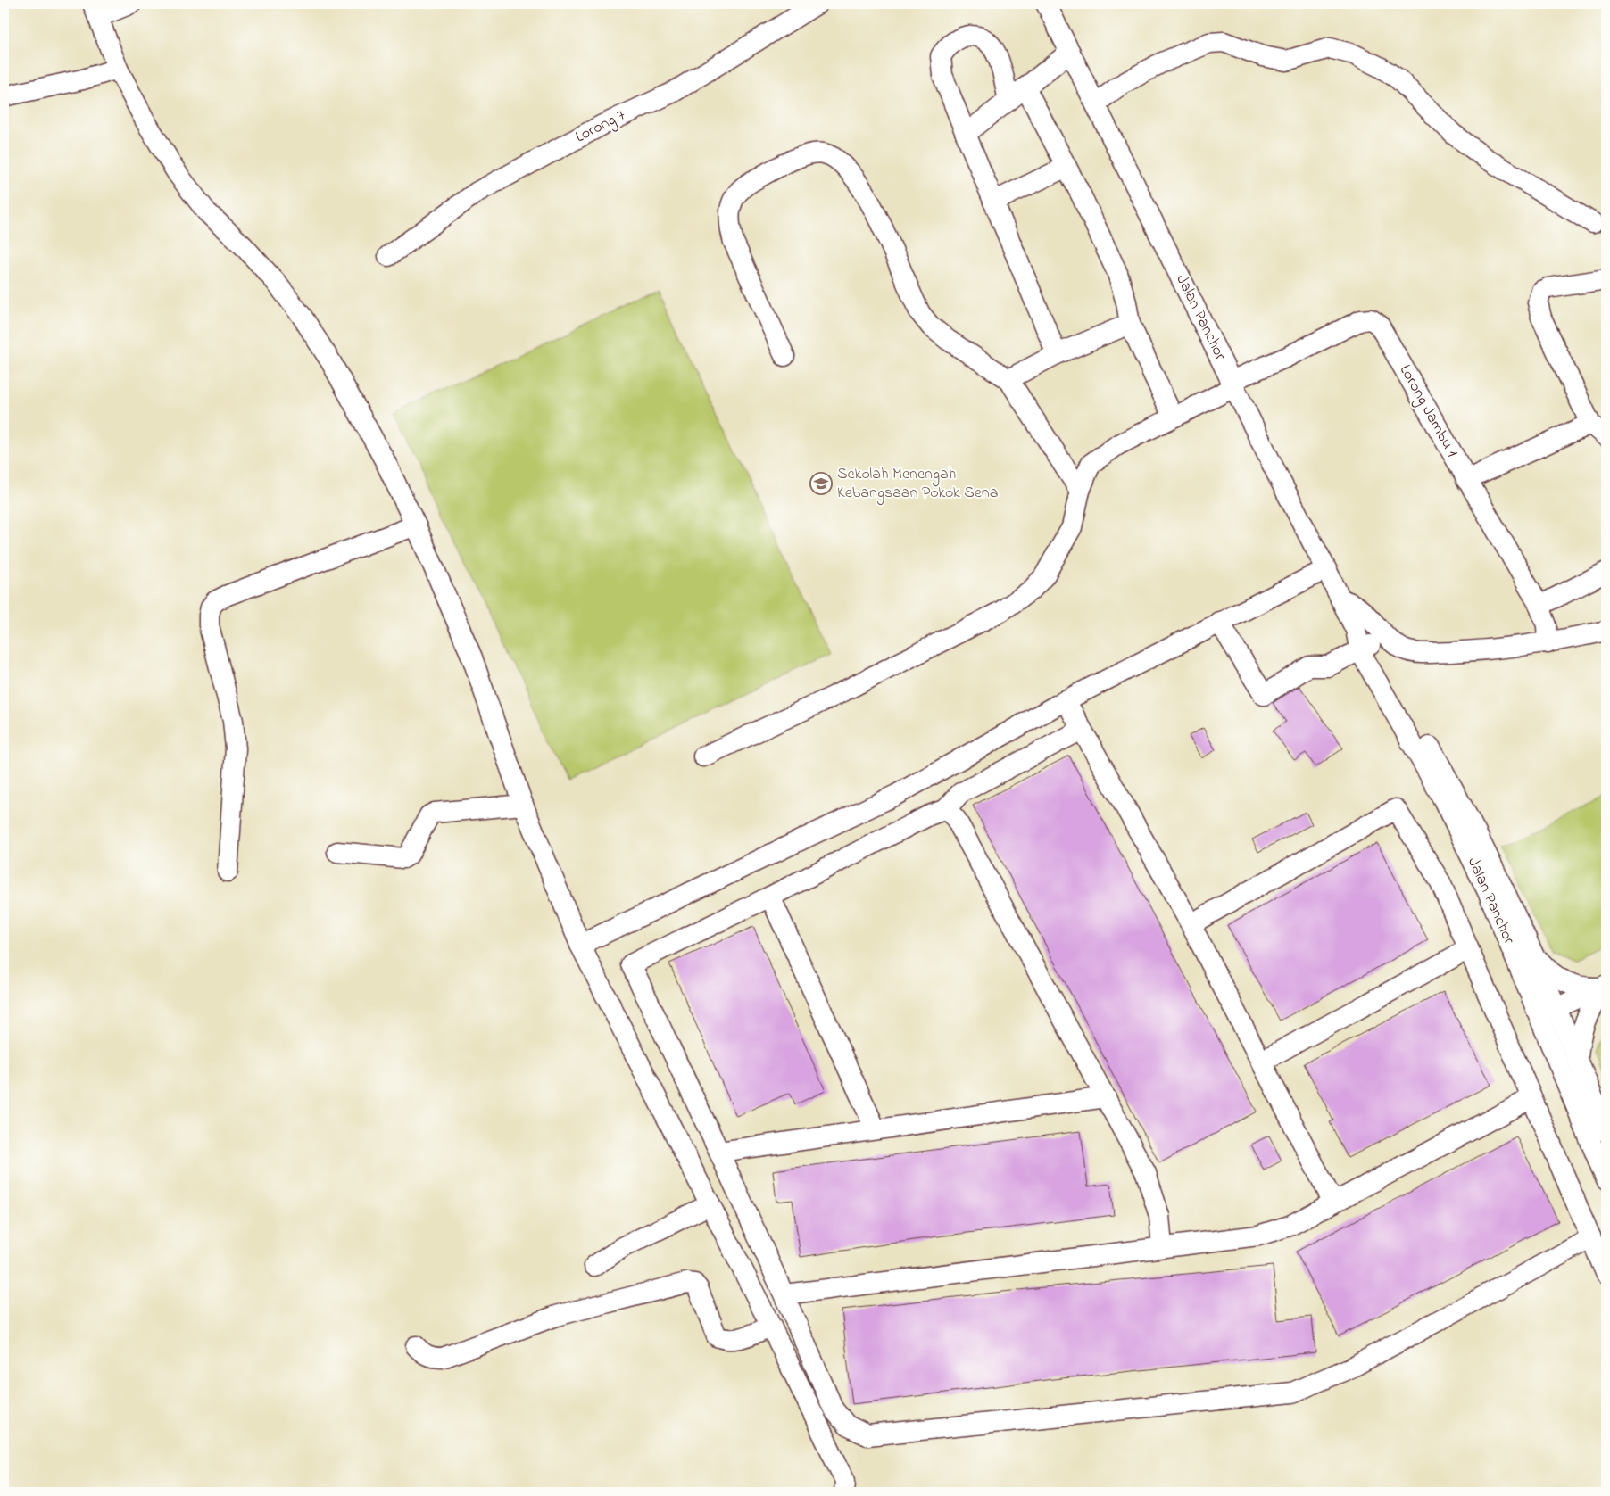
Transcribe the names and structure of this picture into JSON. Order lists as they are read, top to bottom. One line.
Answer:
{"streets":{"street":["Lorong 7","Jalan Panchor","Lorong Jambu 1"]},"crossings":[["Jalan Panchor","Lorong Jambu 1"]],"places":{"school or university":["Sekolah Menengah Kebangsaan Pokok Sena"]}}
